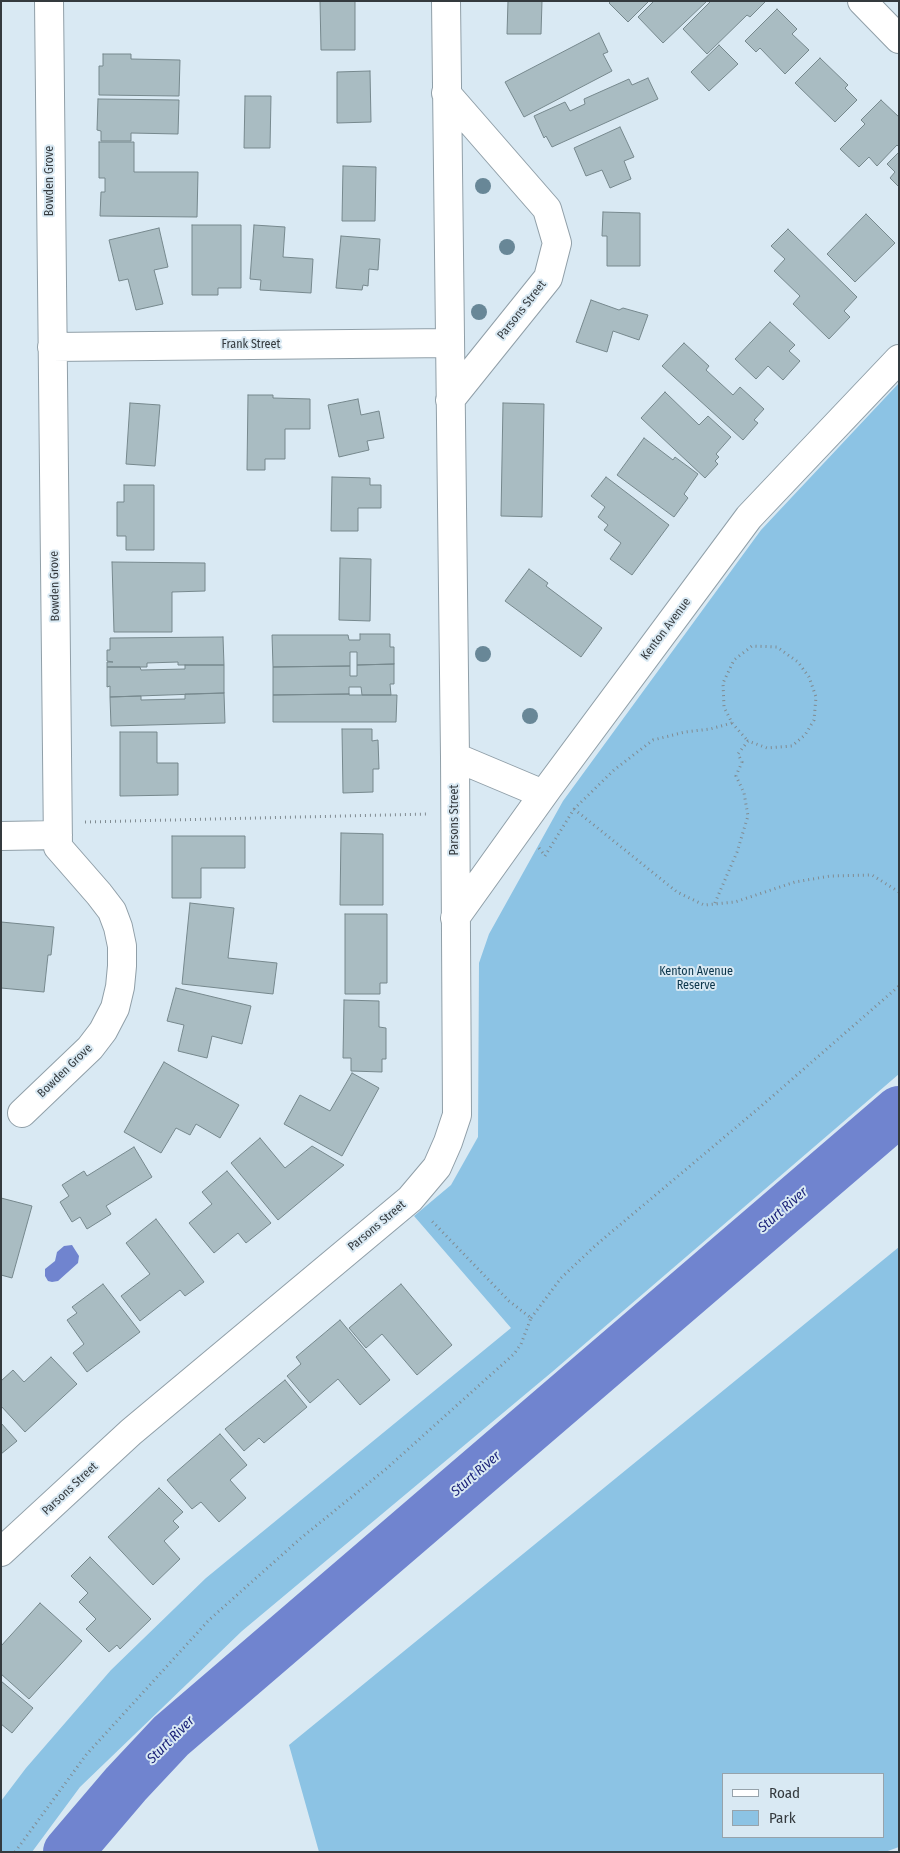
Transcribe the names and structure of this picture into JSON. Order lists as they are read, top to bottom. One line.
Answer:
{"streets":{"street":["Bowden Grove","Parsons Street","Frank Street","Kenton Avenue"]},"crossings":[["Bowden Grove","Frank Street"],["Parsons Street","Frank Street"],["Parsons Street","Kenton Avenue"]],"water":["Sturt River"],"parks":["Kenton Avenue Reserve"],"legend":["Road","Park"]}
